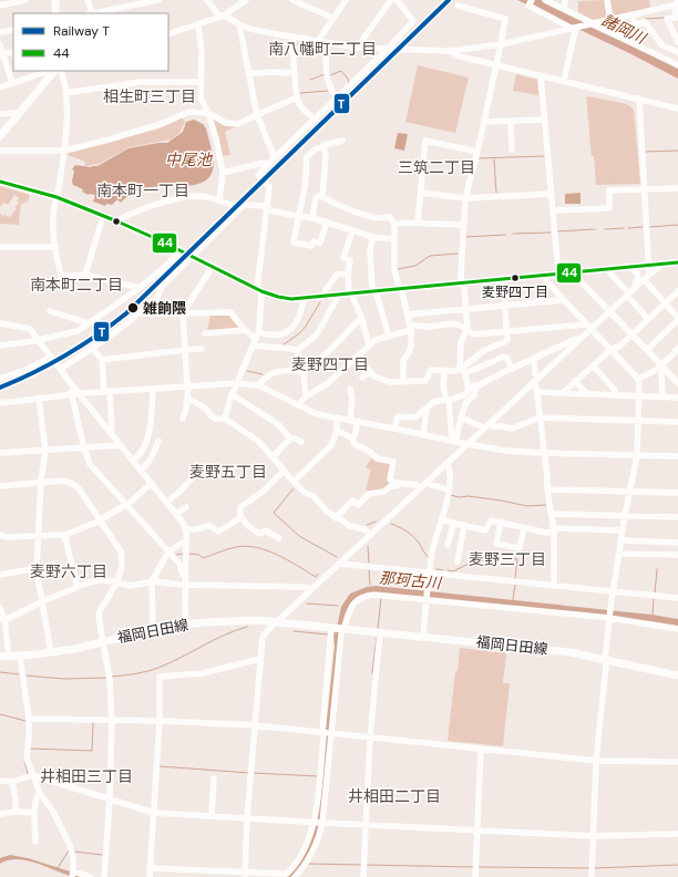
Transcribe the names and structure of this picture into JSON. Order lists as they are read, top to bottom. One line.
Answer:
{"streets":{"main road":["福岡日田線"]},"districts":["南八幡町二丁目","相生町三丁目","三筑二丁目","南本町一丁目","南本町二丁目","麦野四丁目","麦野五丁目","麦野三丁目","麦野六丁目","井相田三丁目","井相田二丁目"],"water":["諸岡川","中尾池","那珂古川"],"places":["麦野四丁目","雑餉隈"],"lines":["rail line T","transit line 44"],"legend":["Railway T","44"]}
